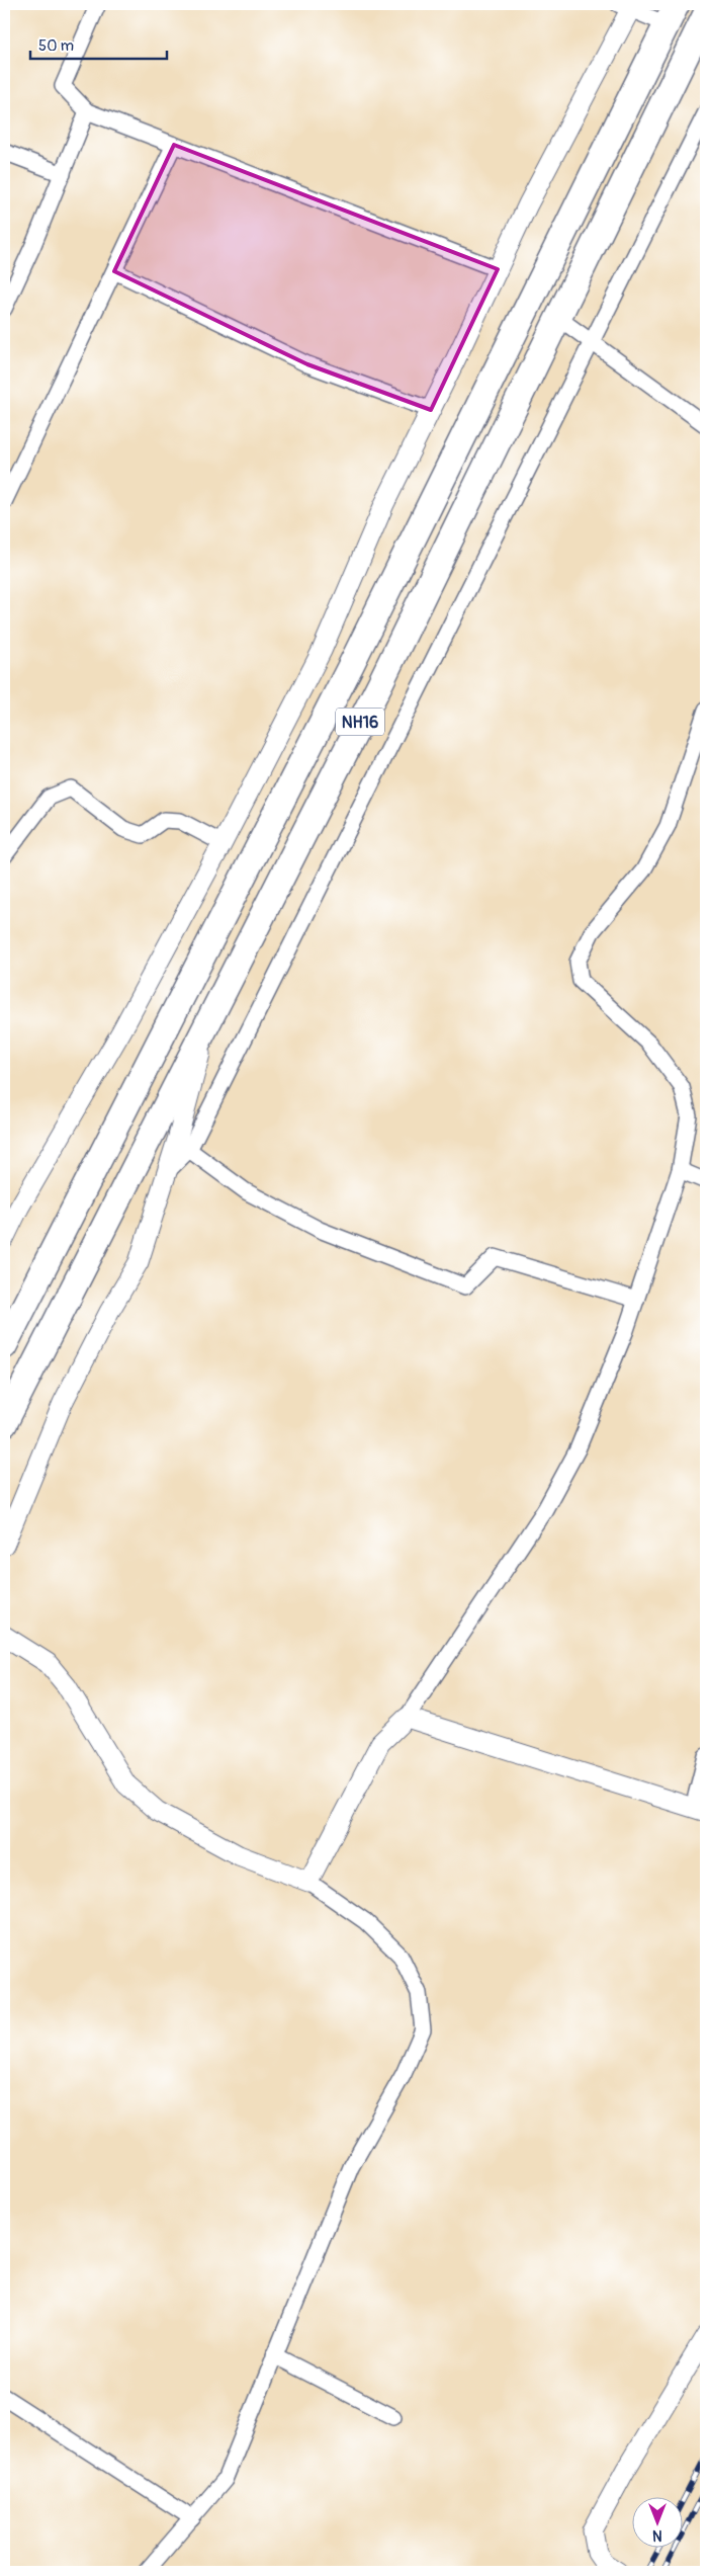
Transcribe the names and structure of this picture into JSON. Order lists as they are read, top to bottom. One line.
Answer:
{"streets":{"highway":["NH16"]},"scale_bar":"50 m","north":"bottom"}
